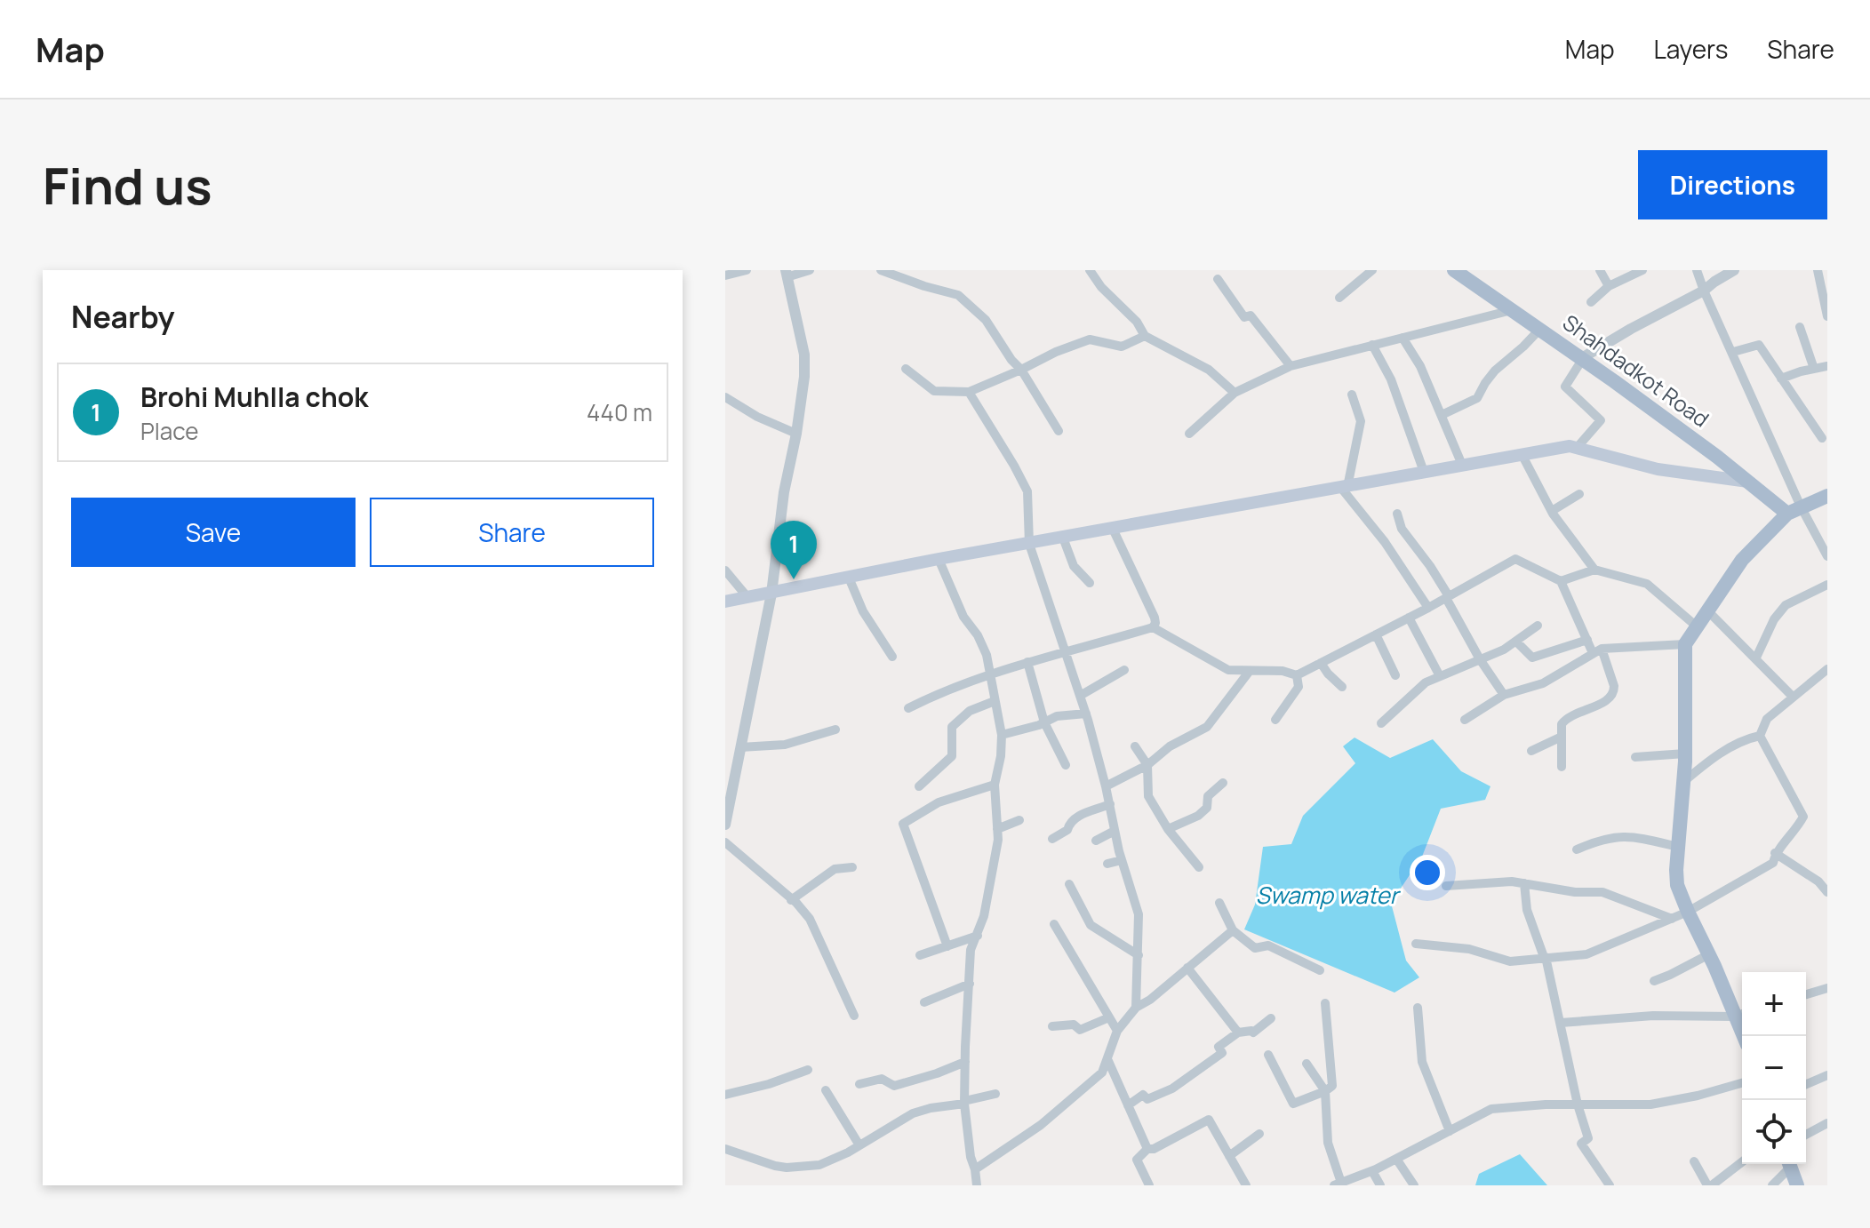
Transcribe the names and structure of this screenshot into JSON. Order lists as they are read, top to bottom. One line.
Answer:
{"streets":{"main road":["Shahdadkot Road"]},"water":["Swamp water"],"page":{"header":"Map","nav":["Map","Layers","Share"],"buttons":["Directions",["Save","Share"]],"title":"Find us","heading":"Nearby","list":[{"mark":"1","name":"Brohi Muhlla chok","note":"Place","value":"440 m"}],"pins":"1","map_buttons":["+","−"]}}
